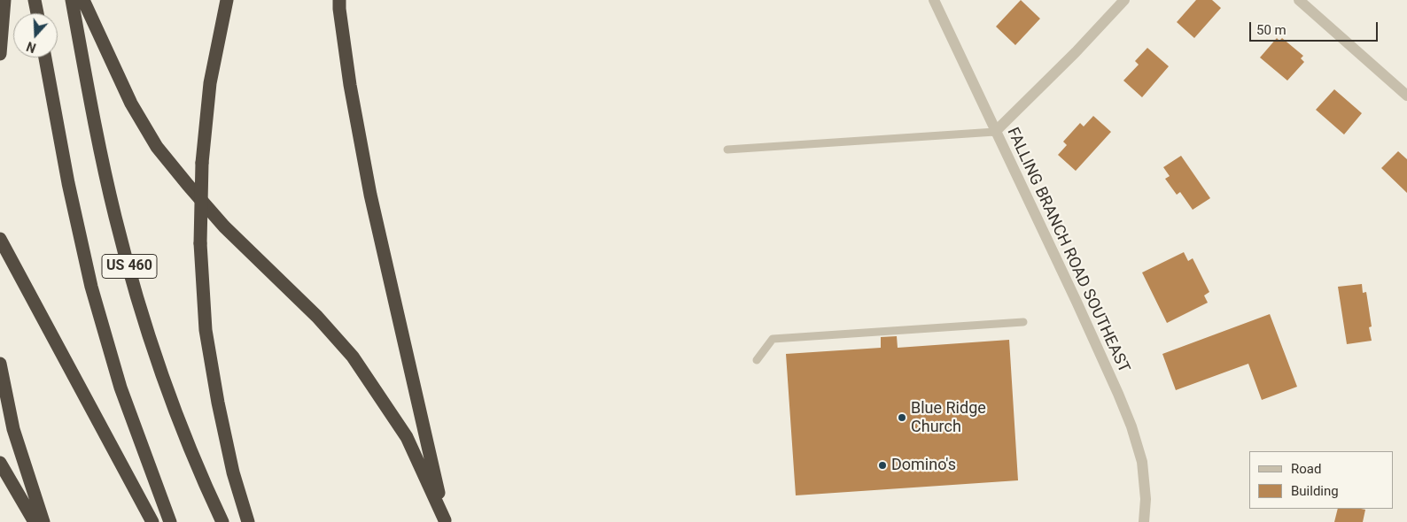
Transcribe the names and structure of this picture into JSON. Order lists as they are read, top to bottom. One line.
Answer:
{"streets":{"highway":["US 460"],"street":["FALLING BRANCH ROAD SOUTHEAST"]},"places":["Blue Ridge Church","Domino's"],"legend":["Road","Building"],"scale_bar":"50 m","north":"bottom"}
